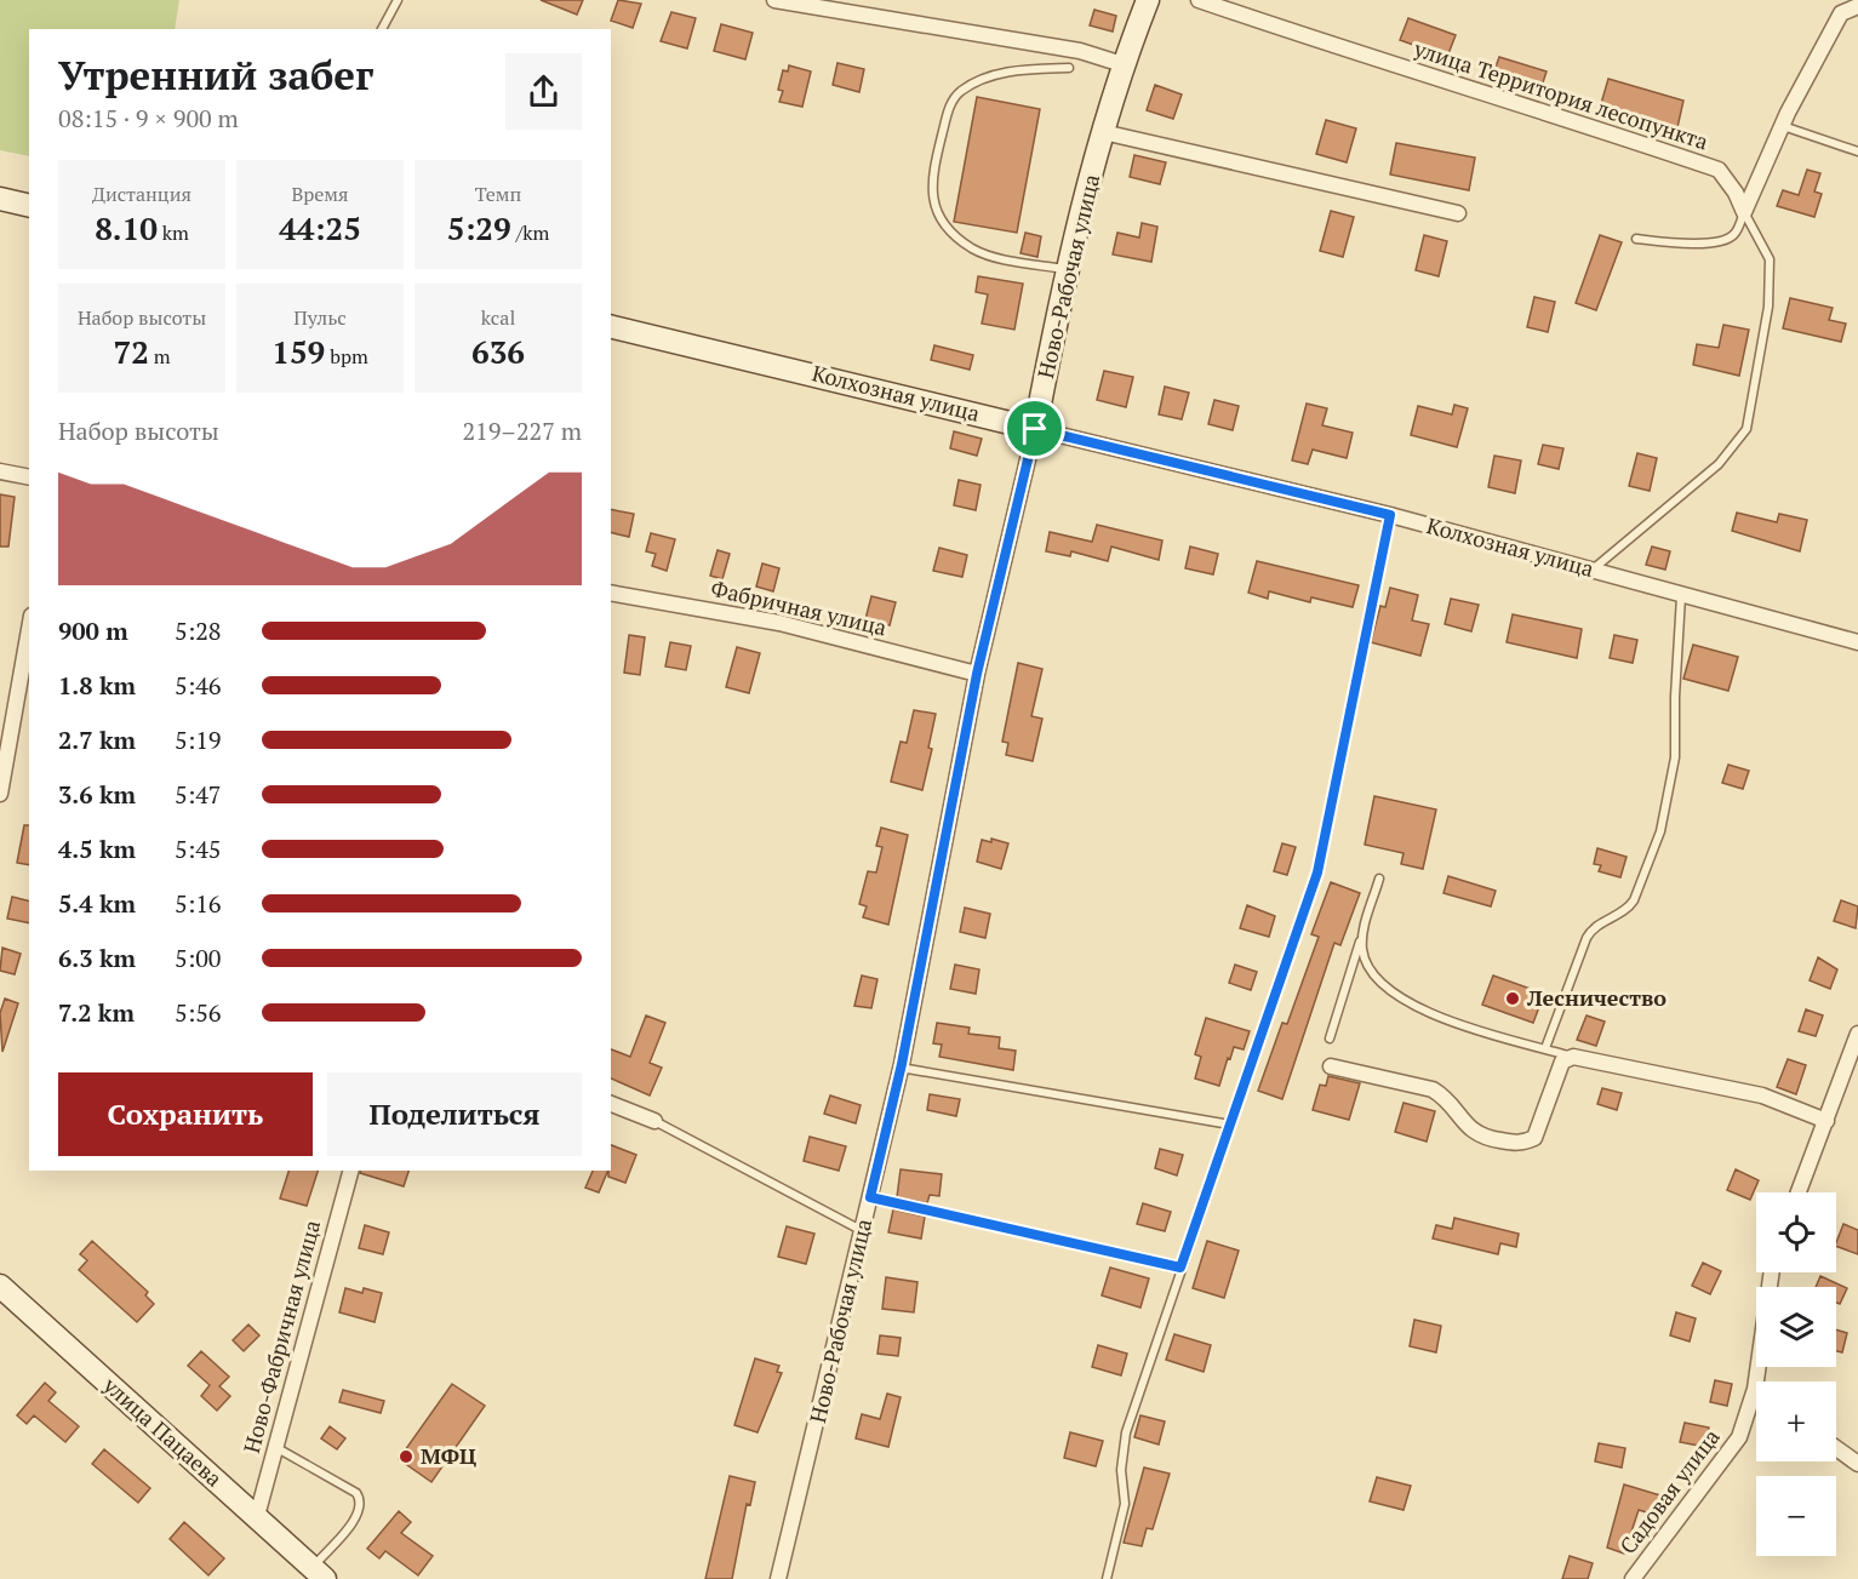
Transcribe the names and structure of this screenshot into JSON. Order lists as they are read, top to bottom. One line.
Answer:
{"streets":{"street":["улица Территория лесопункта","Ново-Рабочая улица","Колхозная улица","Фабричная улица","Ново-Фабричная улица","улица Пацаева","Садовая улица"]},"crossings":[["Ново-Рабочая улица","Колхозная улица"],["Ново-Рабочая улица","Фабричная улица"],["Ново-Фабричная улица","улица Пацаева"]],"places":["Лесничество","МФЦ"],"page":{"heading":["Утренний забег","08:15 · 9 × 900 m"],"stats":[["Дистанция","8.10 km"],["Время","44:25"],["Темп","5:29 /km"],["Набор высоты","72 m"],["Пульс","159 bpm"],["kcal","636"]],"chart":["Набор высоты","219–227 m"],"list":[{"name":"900 m","note":"5:28"},{"name":"1.8 km","note":"5:46"},{"name":"2.7 km","note":"5:19"},{"name":"3.6 km","note":"5:47"},{"name":"4.5 km","note":"5:45"},{"name":"5.4 km","note":"5:16"},{"name":"6.3 km","note":"5:00"},{"name":"7.2 km","note":"5:56"}],"buttons":["Сохранить","Поделиться"],"map_buttons":["+","−"]}}
